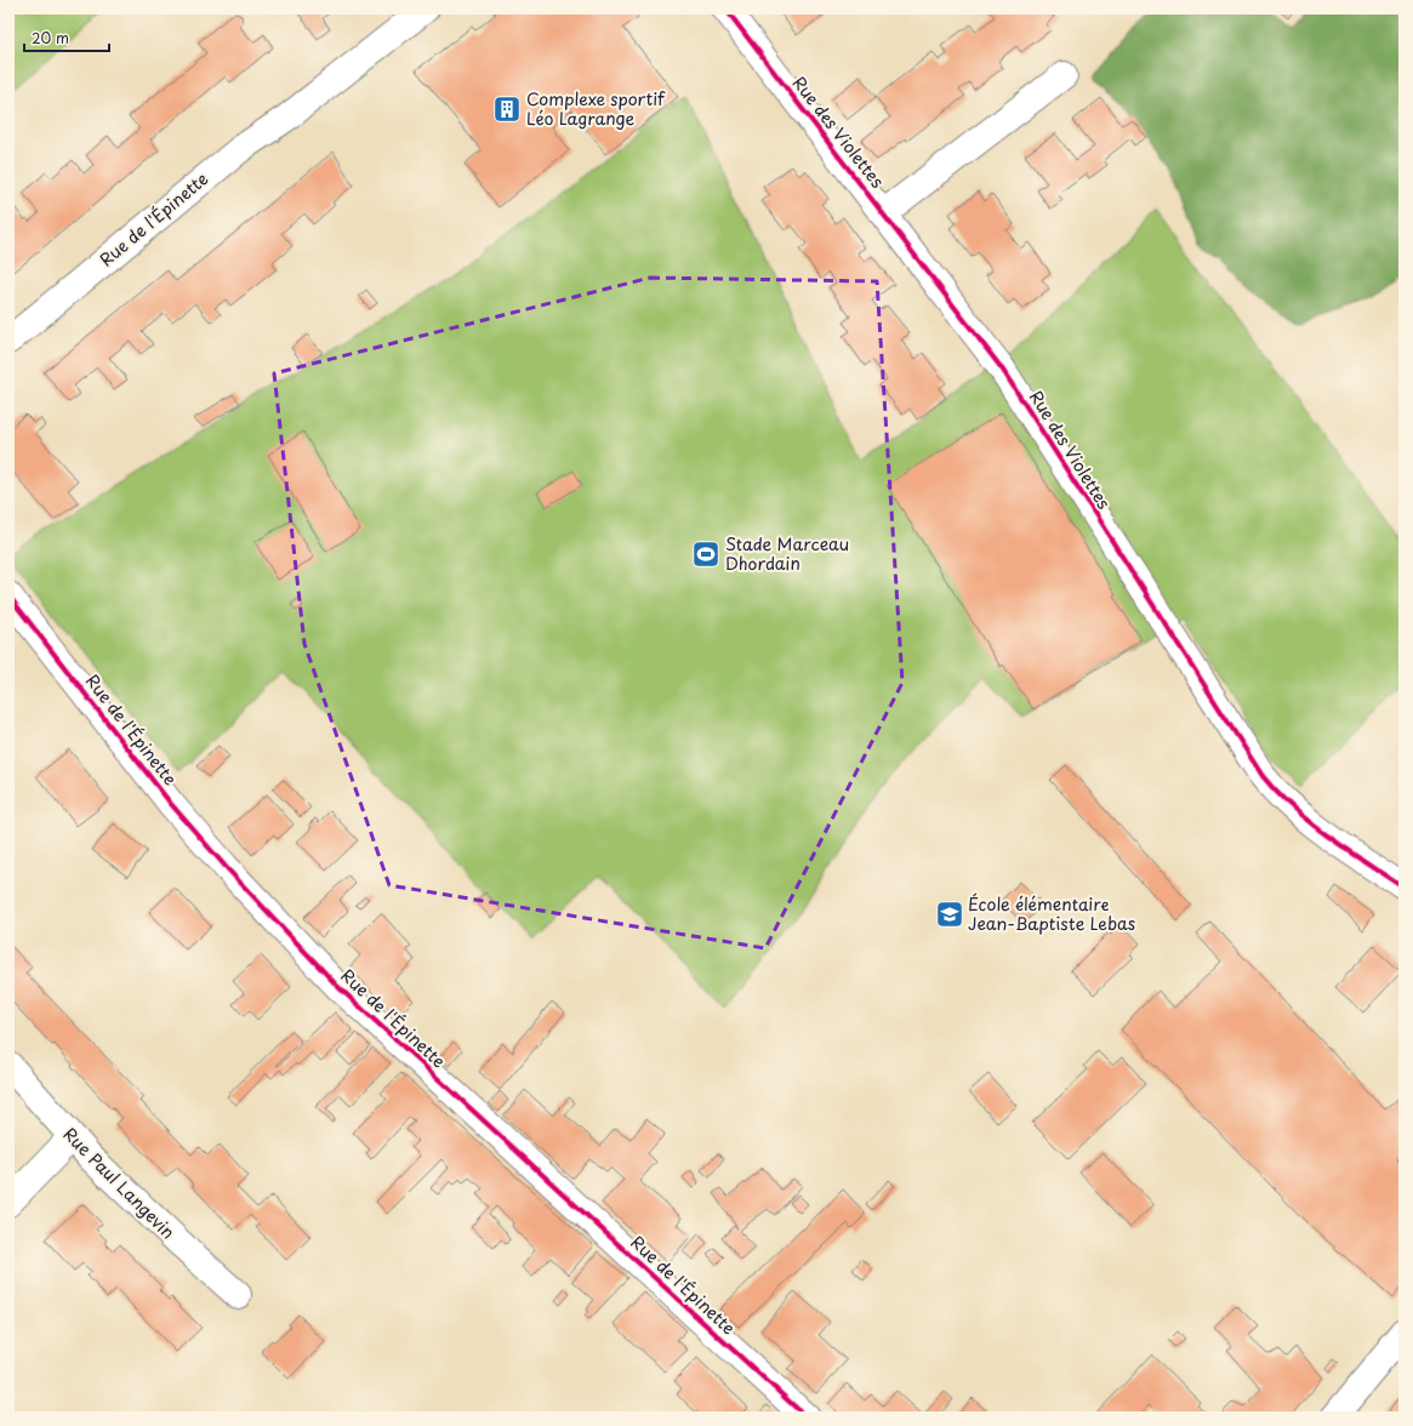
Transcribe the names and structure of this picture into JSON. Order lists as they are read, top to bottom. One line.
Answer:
{"streets":{"street":["Rue des Violettes","Rue de l'Épinette","Rue Paul Langevin"]},"places":{"building":["Complexe sportif Léo Lagrange"],"sports":["Stade Marceau Dhordain"],"school or university":["École élémentaire Jean-Baptiste Lebas"]},"scale_bar":"20 m"}
